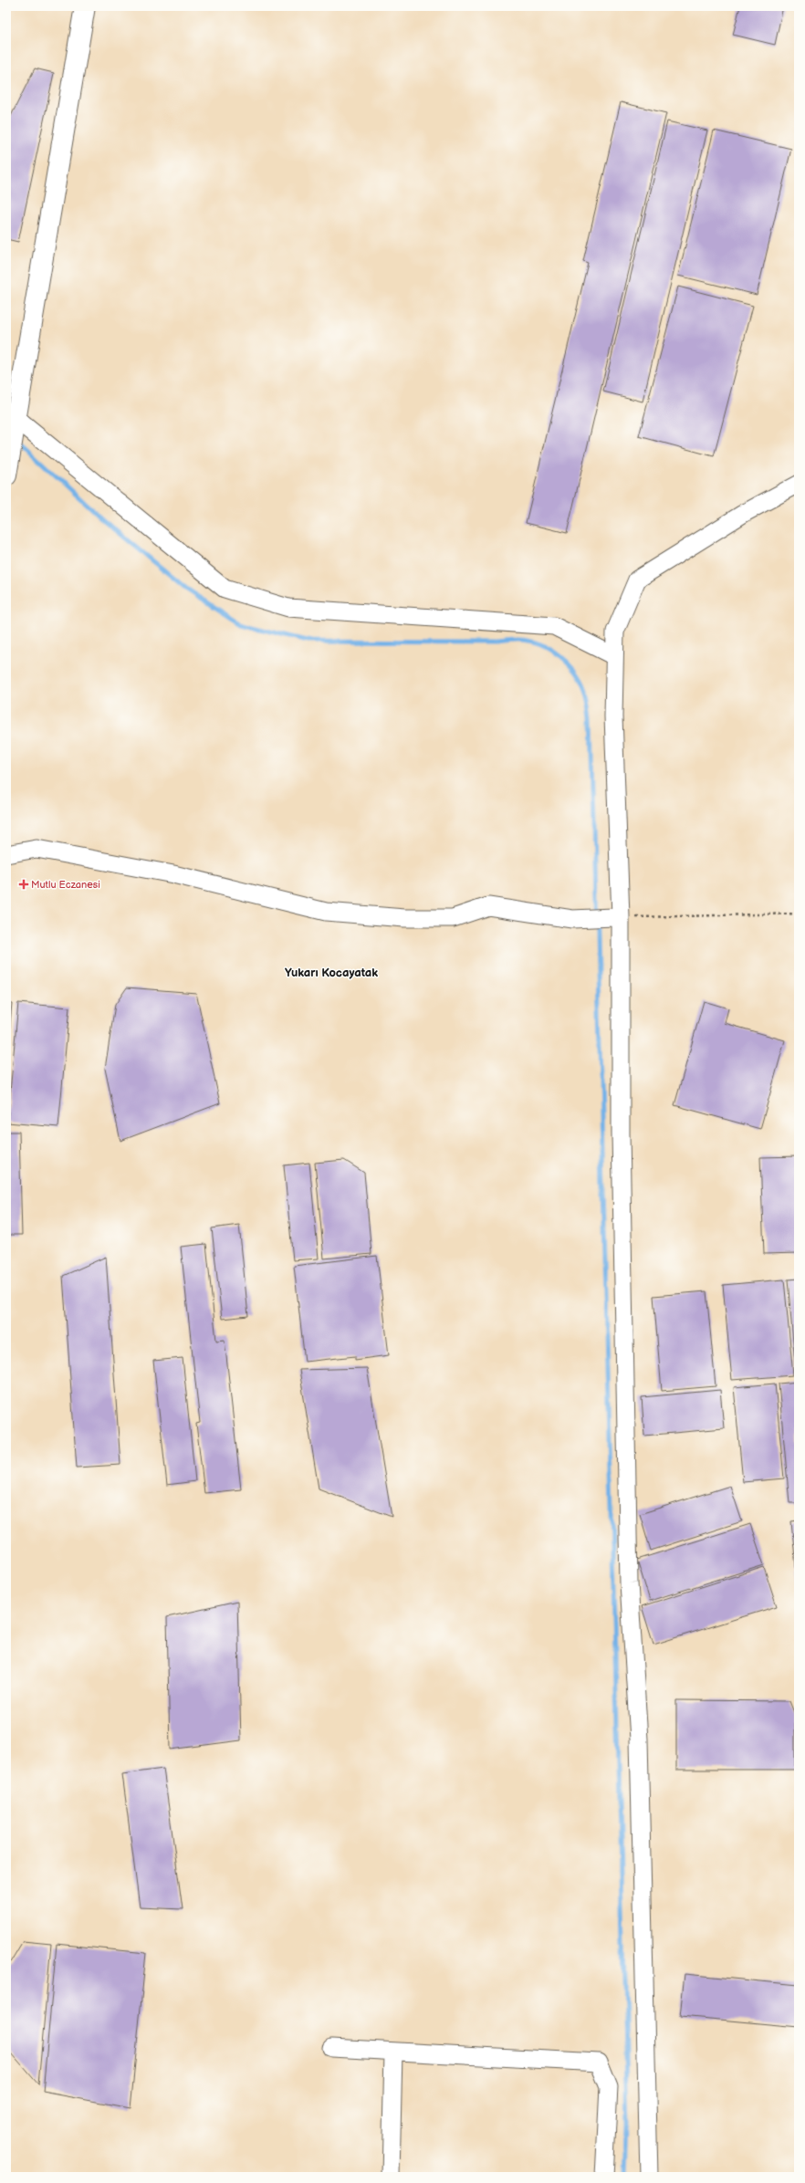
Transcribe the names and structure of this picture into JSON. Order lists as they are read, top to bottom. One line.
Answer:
{"districts":["Yukarı Kocayatak"],"places":{"health":["Mutlu Eczanesi"]}}
